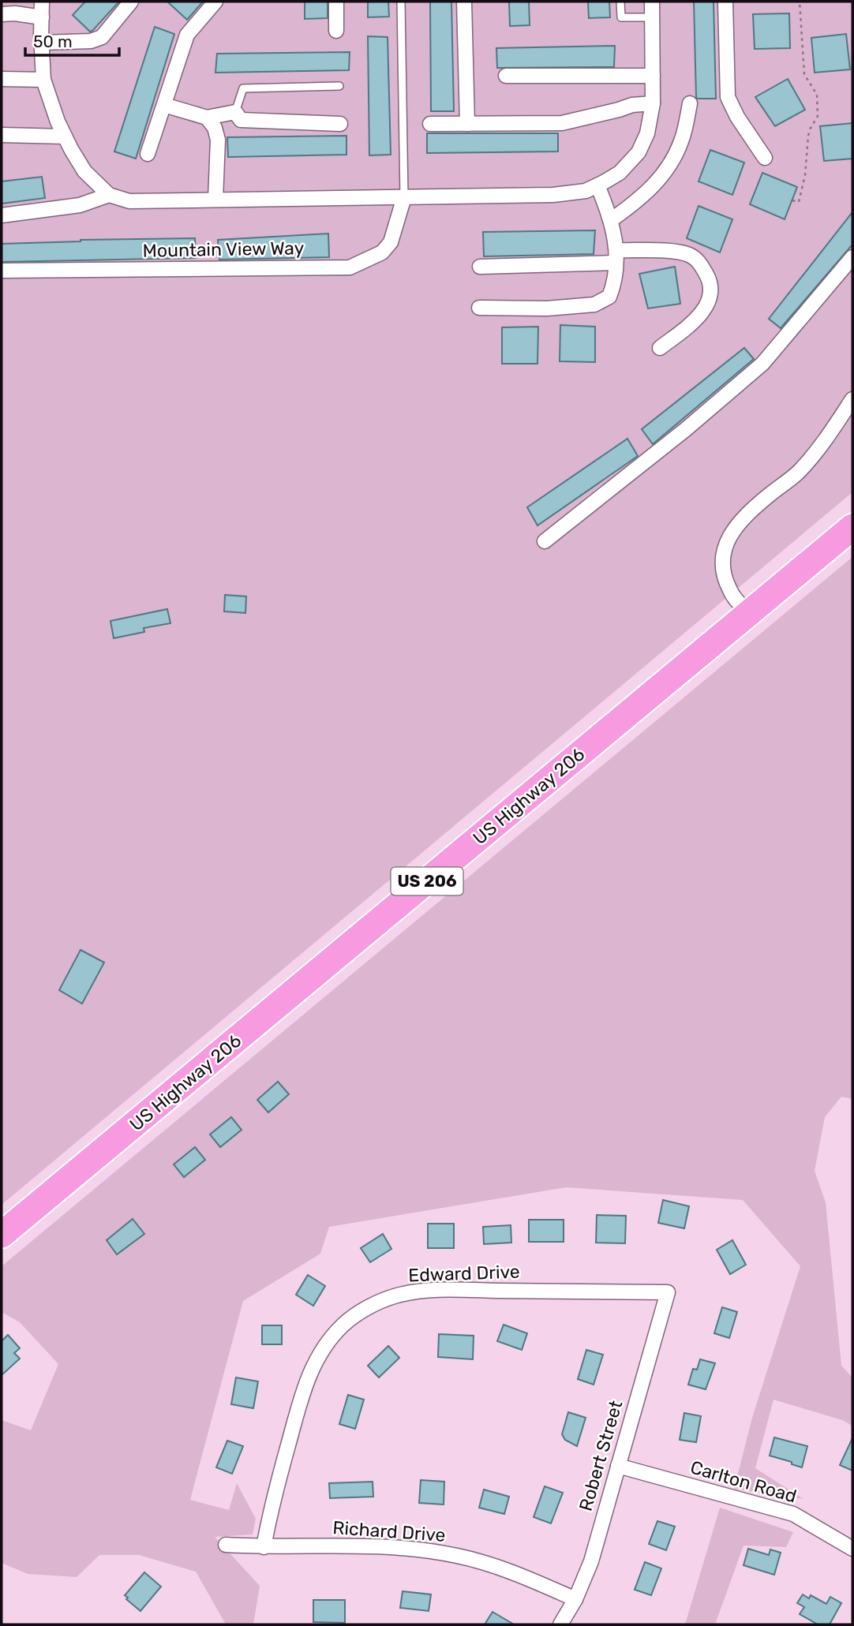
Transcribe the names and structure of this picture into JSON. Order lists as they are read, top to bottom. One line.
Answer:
{"streets":{"highway":["US Highway 206","US 206"],"street":["Mountain View Way","Edward Drive","Robert Street","Carlton Road","Richard Drive"]},"crossings":[["Edward Drive","Robert Street"],["Edward Drive","Richard Drive"],["Robert Street","Carlton Road"],["Robert Street","Richard Drive"]],"scale_bar":"50 m"}
